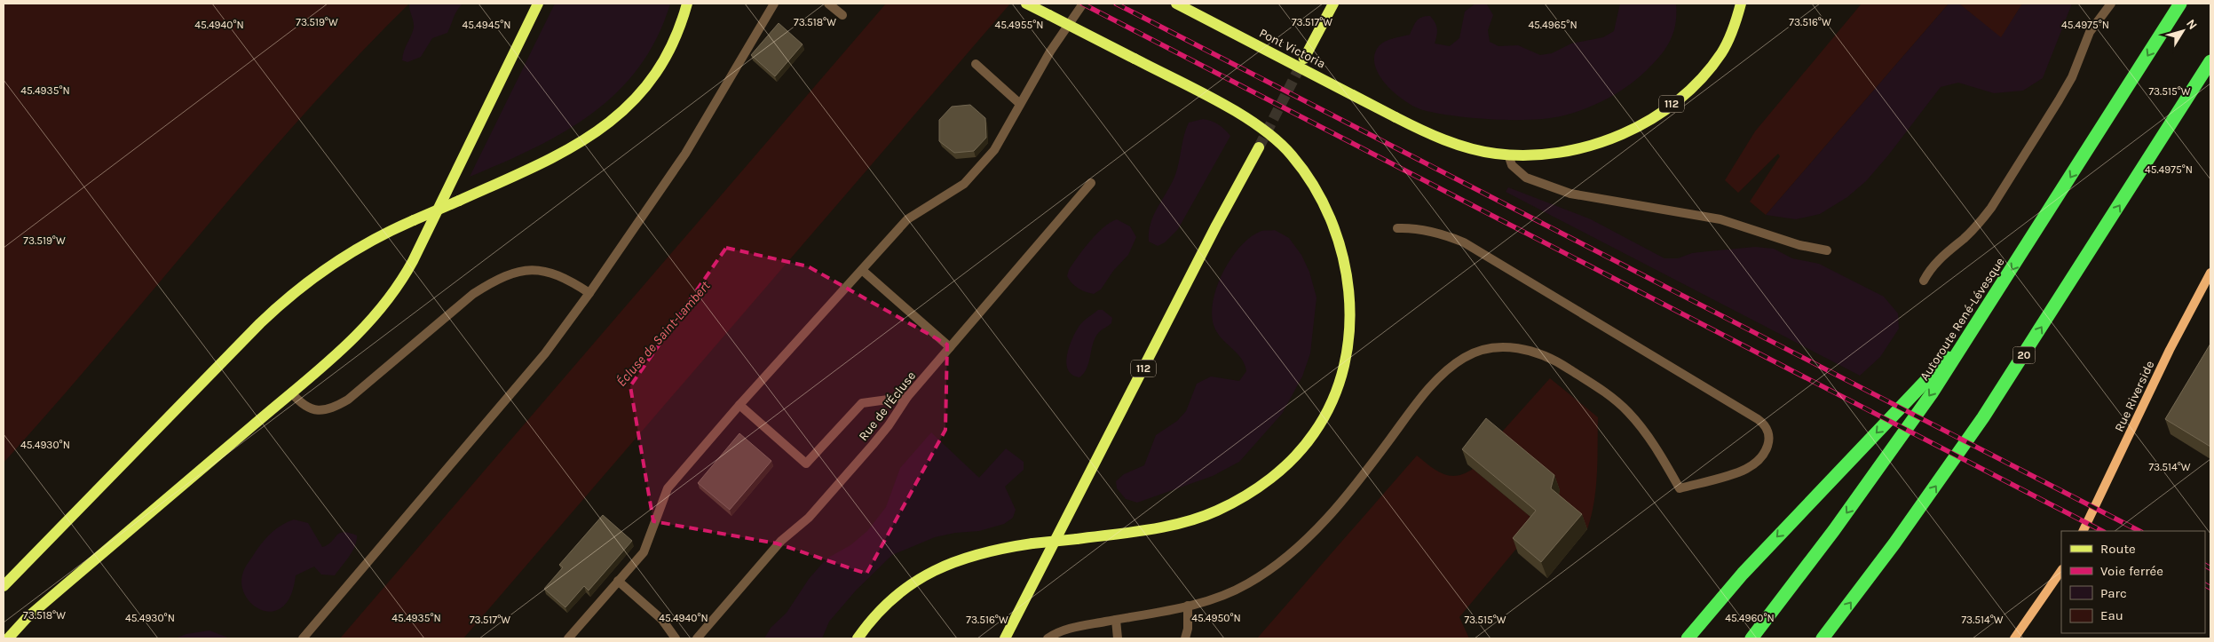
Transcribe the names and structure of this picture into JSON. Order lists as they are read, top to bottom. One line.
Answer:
{"streets":{"highway":["Autoroute René-Lévesque","20"],"main road":["Pont Victoria","112"],"street":["Rue Riverside"],"lane":["Rue de l'Écluse"]},"crossings":[["Pont Victoria","112"]],"water":["Écluse de Saint-Lambert"],"legend":["Route","Voie ferrée","Parc","Eau"],"north":"top right","coordinates":["73.519°W","73.518°W","73.517°W","73.516°W","45.4940°N","45.4945°N","45.4955°N","45.4965°N","45.4975°N","45.4935°N","73.515°W","45.4930°N","73.514°W","45.4950°N","45.4960°N"]}
